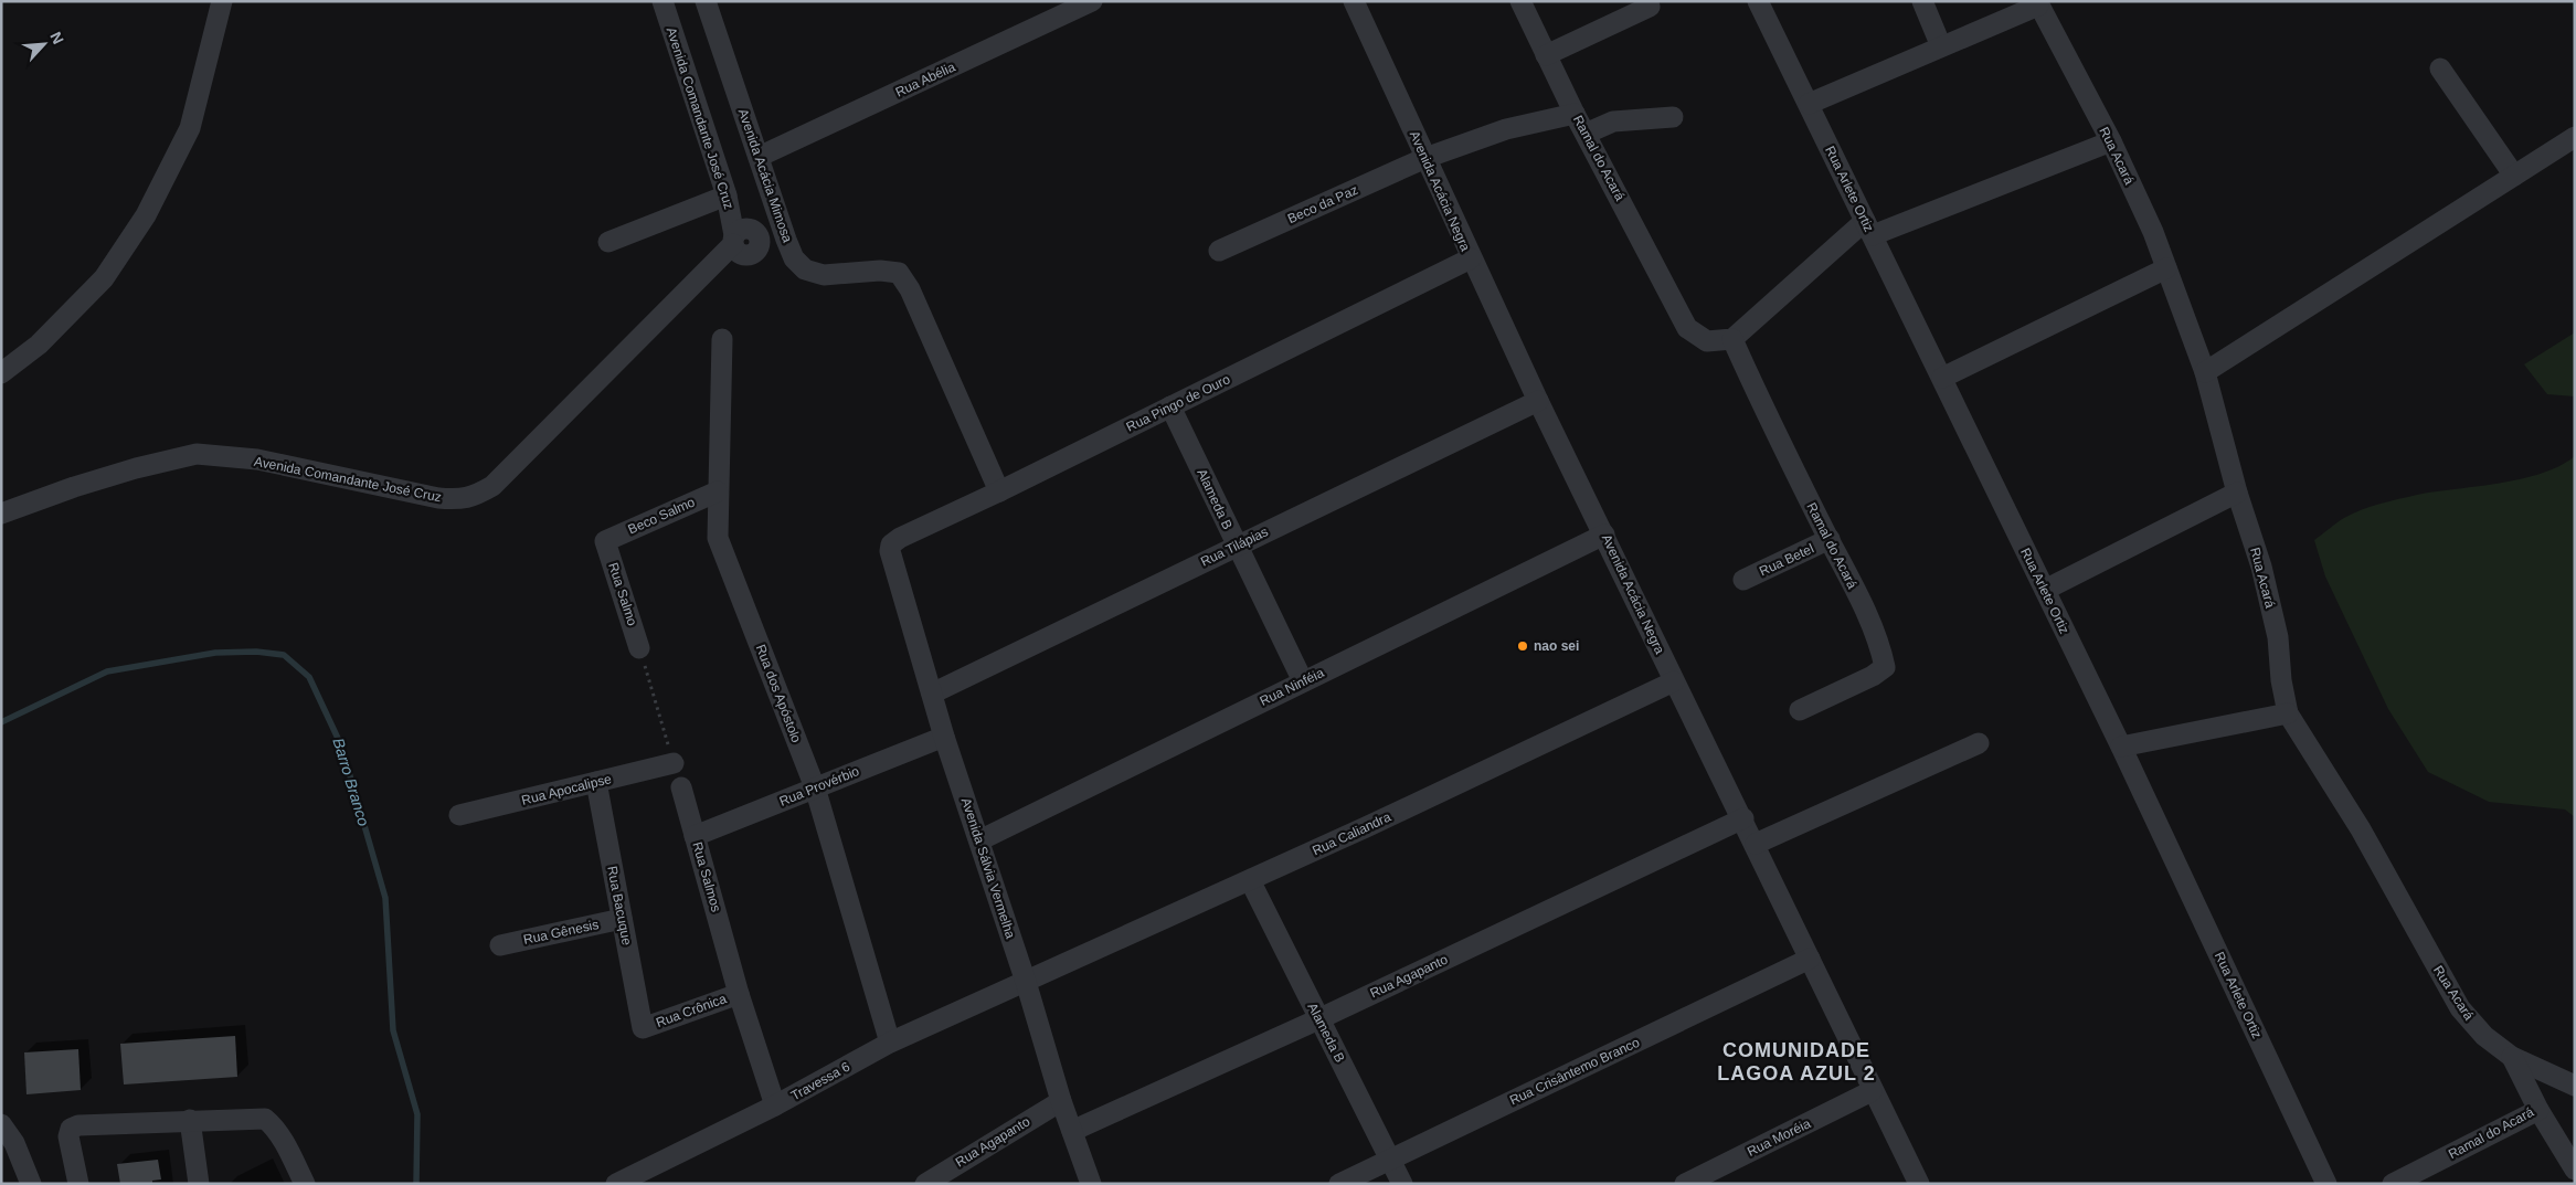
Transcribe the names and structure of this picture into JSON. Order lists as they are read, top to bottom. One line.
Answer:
{"streets":{"street":["Rua Abélia","Avenida Comandante José Cruz","Rua Acará","Ramal do Acará","Avenida Acácia Mimosa","Rua Arlete Ortiz","Avenida Acácia Negra","Beco da Paz","Rua Pingo de Ouro","Alameda B","Beco Salmo","Rua Tilápias","Rua Betel","Rua Salmo","Rua Ninféia","Rua dos Apóstolo","Rua Provérbio","Rua Apocalipse","Rua Caliandra","Avenida Sálvia Vermelha","Rua Salmos","Rua Bacuque","Rua Gênesis","Rua Agapanto","Rua Crônica","Rua Crisântemo Branco","Travessa 6","Rua Moréia"]},"crossings":[["Rua Abélia","Avenida Acácia Mimosa"],["Rua Acará","Ramal do Acará"],["Ramal do Acará","Beco da Paz"],["Ramal do Acará","Rua Betel"],["Avenida Acácia Mimosa","Rua Pingo de Ouro"],["Avenida Acácia Negra","Beco da Paz"],["Avenida Acácia Negra","Rua Pingo de Ouro"],["Avenida Acácia Negra","Rua Tilápias"],["Avenida Acácia Negra","Rua Ninféia"],["Avenida Acácia Negra","Rua Caliandra"],["Avenida Acácia Negra","Rua Agapanto"],["Avenida Acácia Negra","Rua Crisântemo Branco"],["Avenida Acácia Negra","Rua Moréia"],["Rua Pingo de Ouro","Alameda B"],["Rua Pingo de Ouro","Avenida Sálvia Vermelha"],["Alameda B","Rua Tilápias"],["Alameda B","Rua Ninféia"],["Alameda B","Rua Caliandra"],["Alameda B","Rua Agapanto"],["Alameda B","Rua Crisântemo Branco"],["Beco Salmo","Rua Salmo"],["Beco Salmo","Rua dos Apóstolo"],["Rua Tilápias","Avenida Sálvia Vermelha"],["Rua Ninféia","Avenida Sálvia Vermelha"],["Rua dos Apóstolo","Rua Provérbio"],["Rua dos Apóstolo","Travessa 6"],["Rua Provérbio","Avenida Sálvia Vermelha"],["Rua Provérbio","Rua Salmos"],["Rua Apocalipse","Rua Bacuque"],["Rua Caliandra","Avenida Sálvia Vermelha"],["Rua Caliandra","Travessa 6"],["Avenida Sálvia Vermelha","Rua Agapanto"],["Avenida Sálvia Vermelha","Travessa 6"],["Rua Salmos","Rua Crônica"],["Rua Salmos","Travessa 6"],["Rua Bacuque","Rua Gênesis"],["Rua Bacuque","Rua Crônica"]],"districts":["COMUNIDADE LAGOA AZUL 2"],"water":["Barro Branco"],"places":["nao sei"],"north":"top right"}
